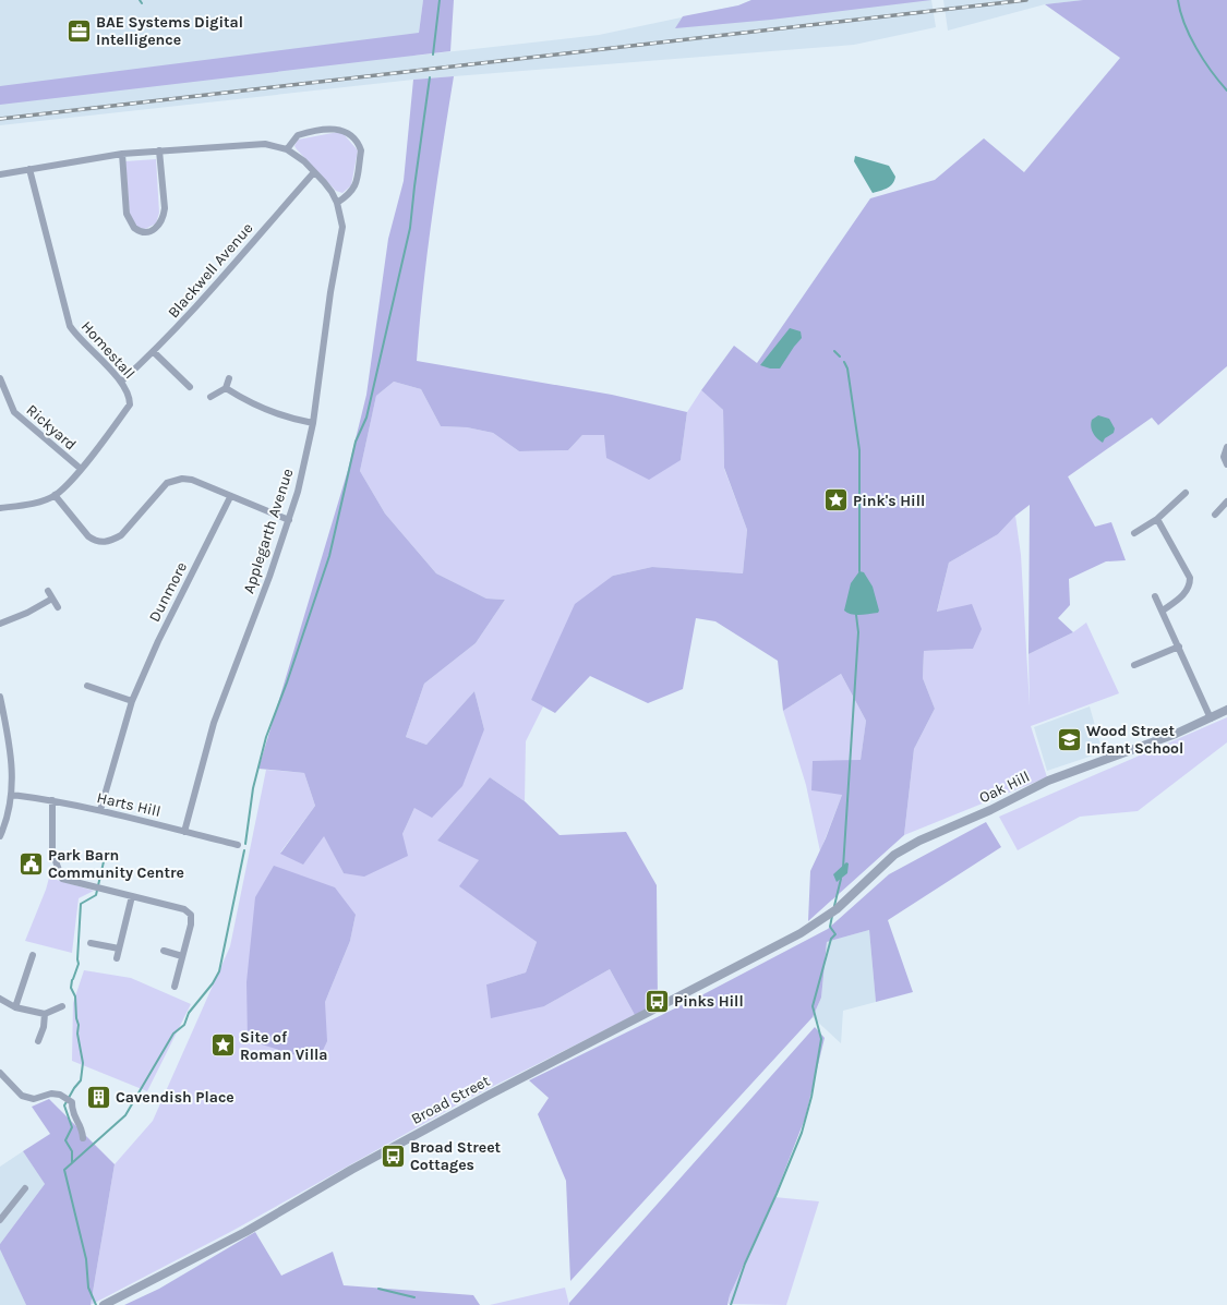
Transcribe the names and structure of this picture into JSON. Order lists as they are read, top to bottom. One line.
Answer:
{"streets":{"street":["Blackwell Avenue","Homestall","Rickyard","Applegarth Avenue","Dunmore","Oak Hill","Harts Hill","Broad Street"]},"crossings":[["Blackwell Avenue","Homestall"],["Blackwell Avenue","Applegarth Avenue"],["Homestall","Rickyard"],["Homestall","Applegarth Avenue"],["Applegarth Avenue","Harts Hill"],["Dunmore","Harts Hill"],["Oak Hill","Broad Street"]],"places":{"office":["BAE Systems Digital Intelligence"],"place":["Pink's Hill","Site of Roman Villa"],"school or university":["Wood Street Infant School"],"public building":["Park Barn Community Centre"],"bus stop":["Pinks Hill","Broad Street Cottages"],"building":["Cavendish Place"]}}
